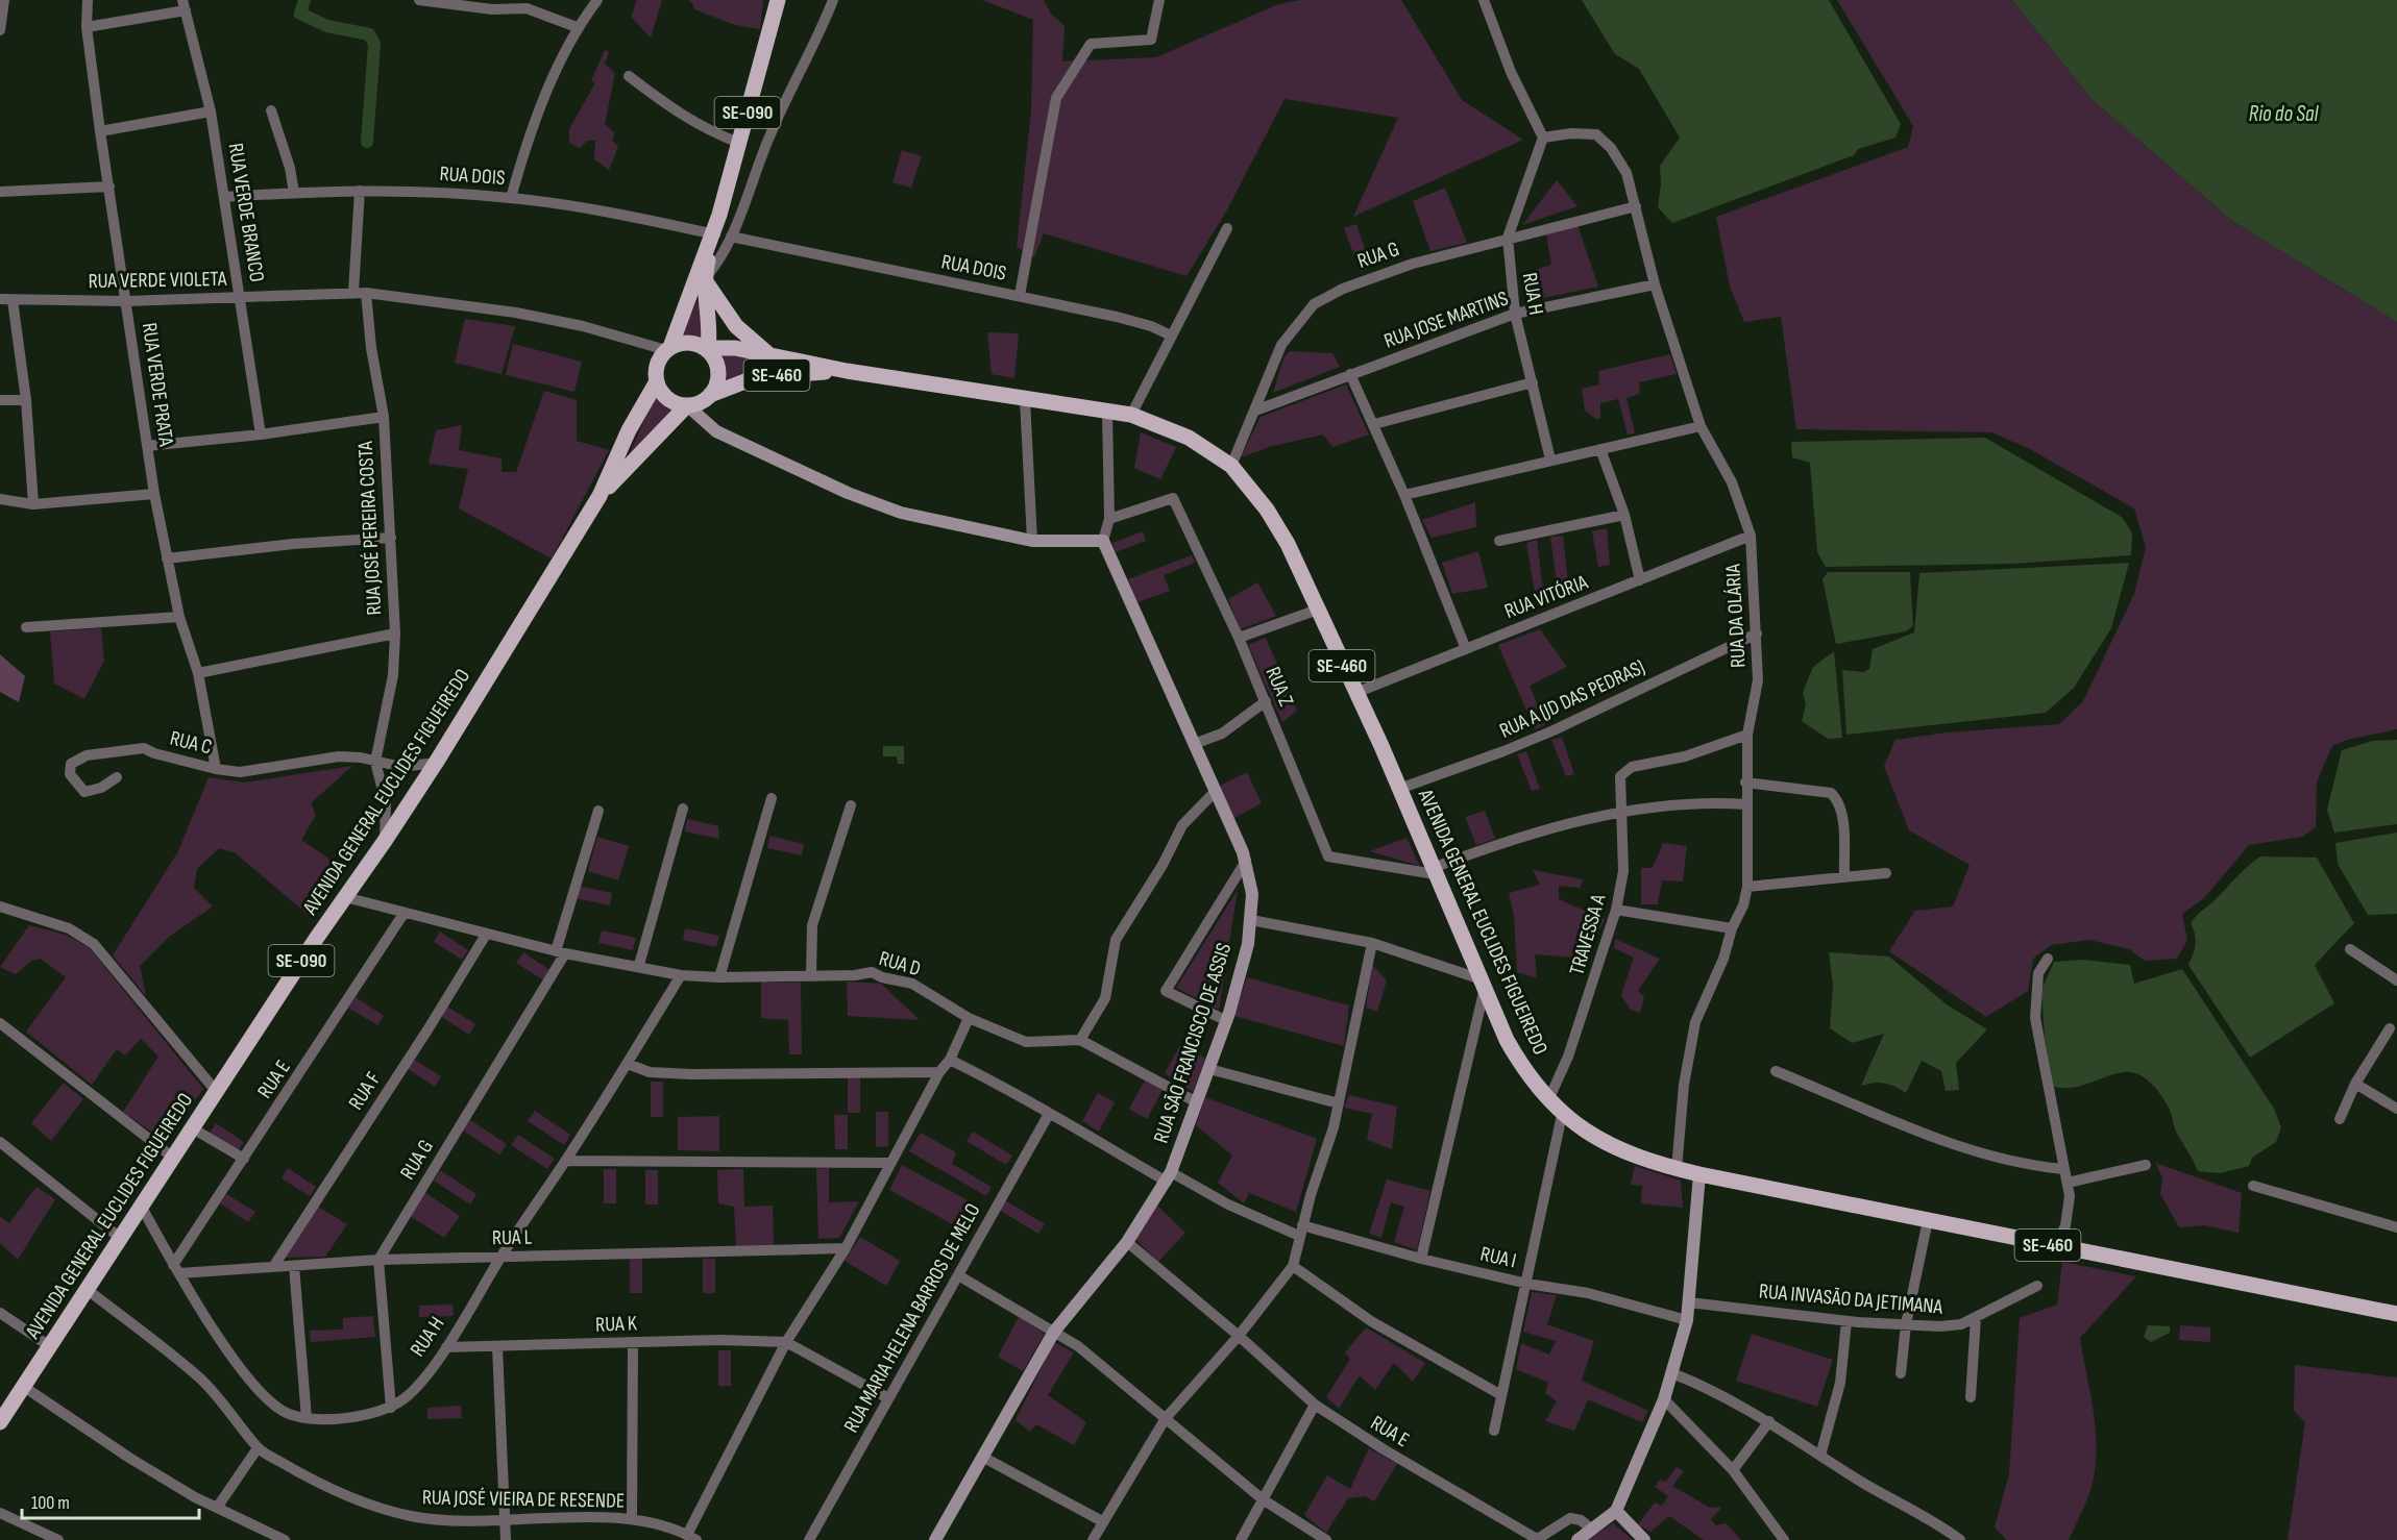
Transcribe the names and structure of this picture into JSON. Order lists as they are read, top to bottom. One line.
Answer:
{"streets":{"main road":["SE-090","SE-460","AVENIDA GENERAL EUCLIDES FIGUEIREDO"],"street":["RUA DOIS","RUA VERDE BRANCO","RUA G","RUA VERDE VIOLETA","RUA H","RUA JOSE MARTINS","RUA VERDE PRATA","RUA JOSÉ PEREIRA COSTA","RUA VITÓRIA","RUA DA OLÁRIA","RUA Z","RUA A (JD DAS PEDRAS)","RUA C","TRAVESSA A","RUA D","RUA SÃO FRANCISCO DE ASSIS","RUA E","RUA F","RUA L","RUA I","RUA INVASÃO DA JETIMANA","RUA MARIA HELENA BARROS DE MELO","RUA K","RUA JOSÉ VIEIRA DE RESENDE"]},"crossings":[["SE-090","RUA DOIS"],["SE-090","RUA VERDE VIOLETA"],["SE-090","AVENIDA GENERAL EUCLIDES FIGUEIREDO"],["RUA DOIS","RUA VERDE BRANCO"],["RUA VERDE BRANCO","RUA VERDE VIOLETA"],["RUA G","RUA H"],["RUA G","RUA JOSE MARTINS"],["RUA G","RUA DA OLÁRIA"],["RUA G","AVENIDA GENERAL EUCLIDES FIGUEIREDO"],["RUA G","RUA D"],["RUA G","RUA L"],["RUA VERDE VIOLETA","RUA VERDE PRATA"],["RUA VERDE VIOLETA","RUA JOSÉ PEREIRA COSTA"],["RUA VERDE VIOLETA","AVENIDA GENERAL EUCLIDES FIGUEIREDO"],["RUA H","RUA JOSE MARTINS"],["RUA H","RUA DA OLÁRIA"],["RUA H","AVENIDA GENERAL EUCLIDES FIGUEIREDO"],["RUA H","RUA D"],["RUA H","RUA E"],["RUA H","RUA L"],["RUA H","RUA K"],["RUA JOSE MARTINS","RUA DA OLÁRIA"],["RUA VERDE PRATA","RUA C"],["RUA JOSÉ PEREIRA COSTA","RUA C"],["RUA JOSÉ PEREIRA COSTA","AVENIDA GENERAL EUCLIDES FIGUEIREDO"],["RUA VITÓRIA","RUA DA OLÁRIA"],["RUA VITÓRIA","AVENIDA GENERAL EUCLIDES FIGUEIREDO"],["RUA DA OLÁRIA","RUA A (JD DAS PEDRAS)"],["RUA DA OLÁRIA","AVENIDA GENERAL EUCLIDES FIGUEIREDO"],["RUA DA OLÁRIA","TRAVESSA A"],["RUA Z","AVENIDA GENERAL EUCLIDES FIGUEIREDO"],["RUA A (JD DAS PEDRAS)","AVENIDA GENERAL EUCLIDES FIGUEIREDO"],["AVENIDA GENERAL EUCLIDES FIGUEIREDO","TRAVESSA A"],["AVENIDA GENERAL EUCLIDES FIGUEIREDO","RUA D"],["AVENIDA GENERAL EUCLIDES FIGUEIREDO","RUA JOSÉ VIEIRA DE RESENDE"],["RUA D","RUA E"],["RUA D","RUA F"],["RUA SÃO FRANCISCO DE ASSIS","RUA I"],["RUA E","RUA L"],["RUA F","RUA L"],["RUA I","RUA MARIA HELENA BARROS DE MELO"]],"water":["Rio do Sal"],"scale_bar":"100 m"}
